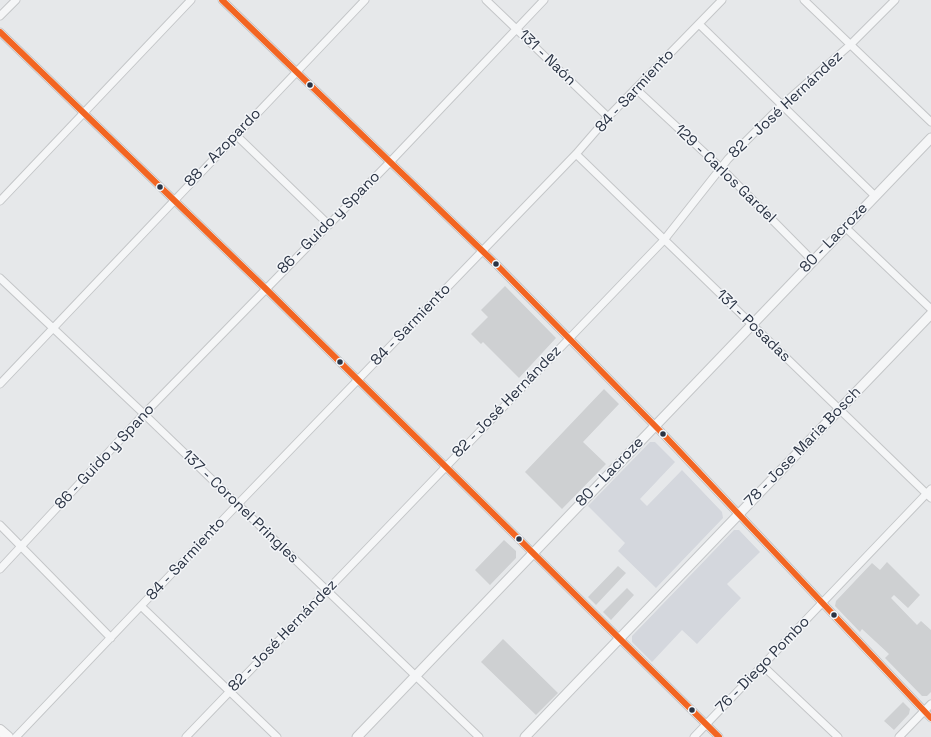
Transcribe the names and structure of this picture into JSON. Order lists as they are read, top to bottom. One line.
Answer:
{"streets":{"street":["131 - Naón","84 - Sarmiento","82 - José Hernández","88 - Azopardo","129 - Carlos Gardel","86 - Guido y Spano","80 - Lacroze","131 - Posadas","78 - Jose Maria Bosch","137 - Coronel Pringles","76 - Diego Pombo"]},"crossings":[["131 - Naón","84 - Sarmiento"],["131 - Naón","86 - Guido y Spano"],["84 - Sarmiento","129 - Carlos Gardel"],["84 - Sarmiento","131 - Posadas"],["84 - Sarmiento","137 - Coronel Pringles"],["82 - José Hernández","129 - Carlos Gardel"],["82 - José Hernández","131 - Posadas"],["82 - José Hernández","137 - Coronel Pringles"],["88 - Azopardo","137 - Coronel Pringles"],["129 - Carlos Gardel","80 - Lacroze"],["86 - Guido y Spano","137 - Coronel Pringles"],["80 - Lacroze","131 - Posadas"],["80 - Lacroze","137 - Coronel Pringles"],["131 - Posadas","78 - Jose Maria Bosch"],["131 - Posadas","76 - Diego Pombo"]]}
